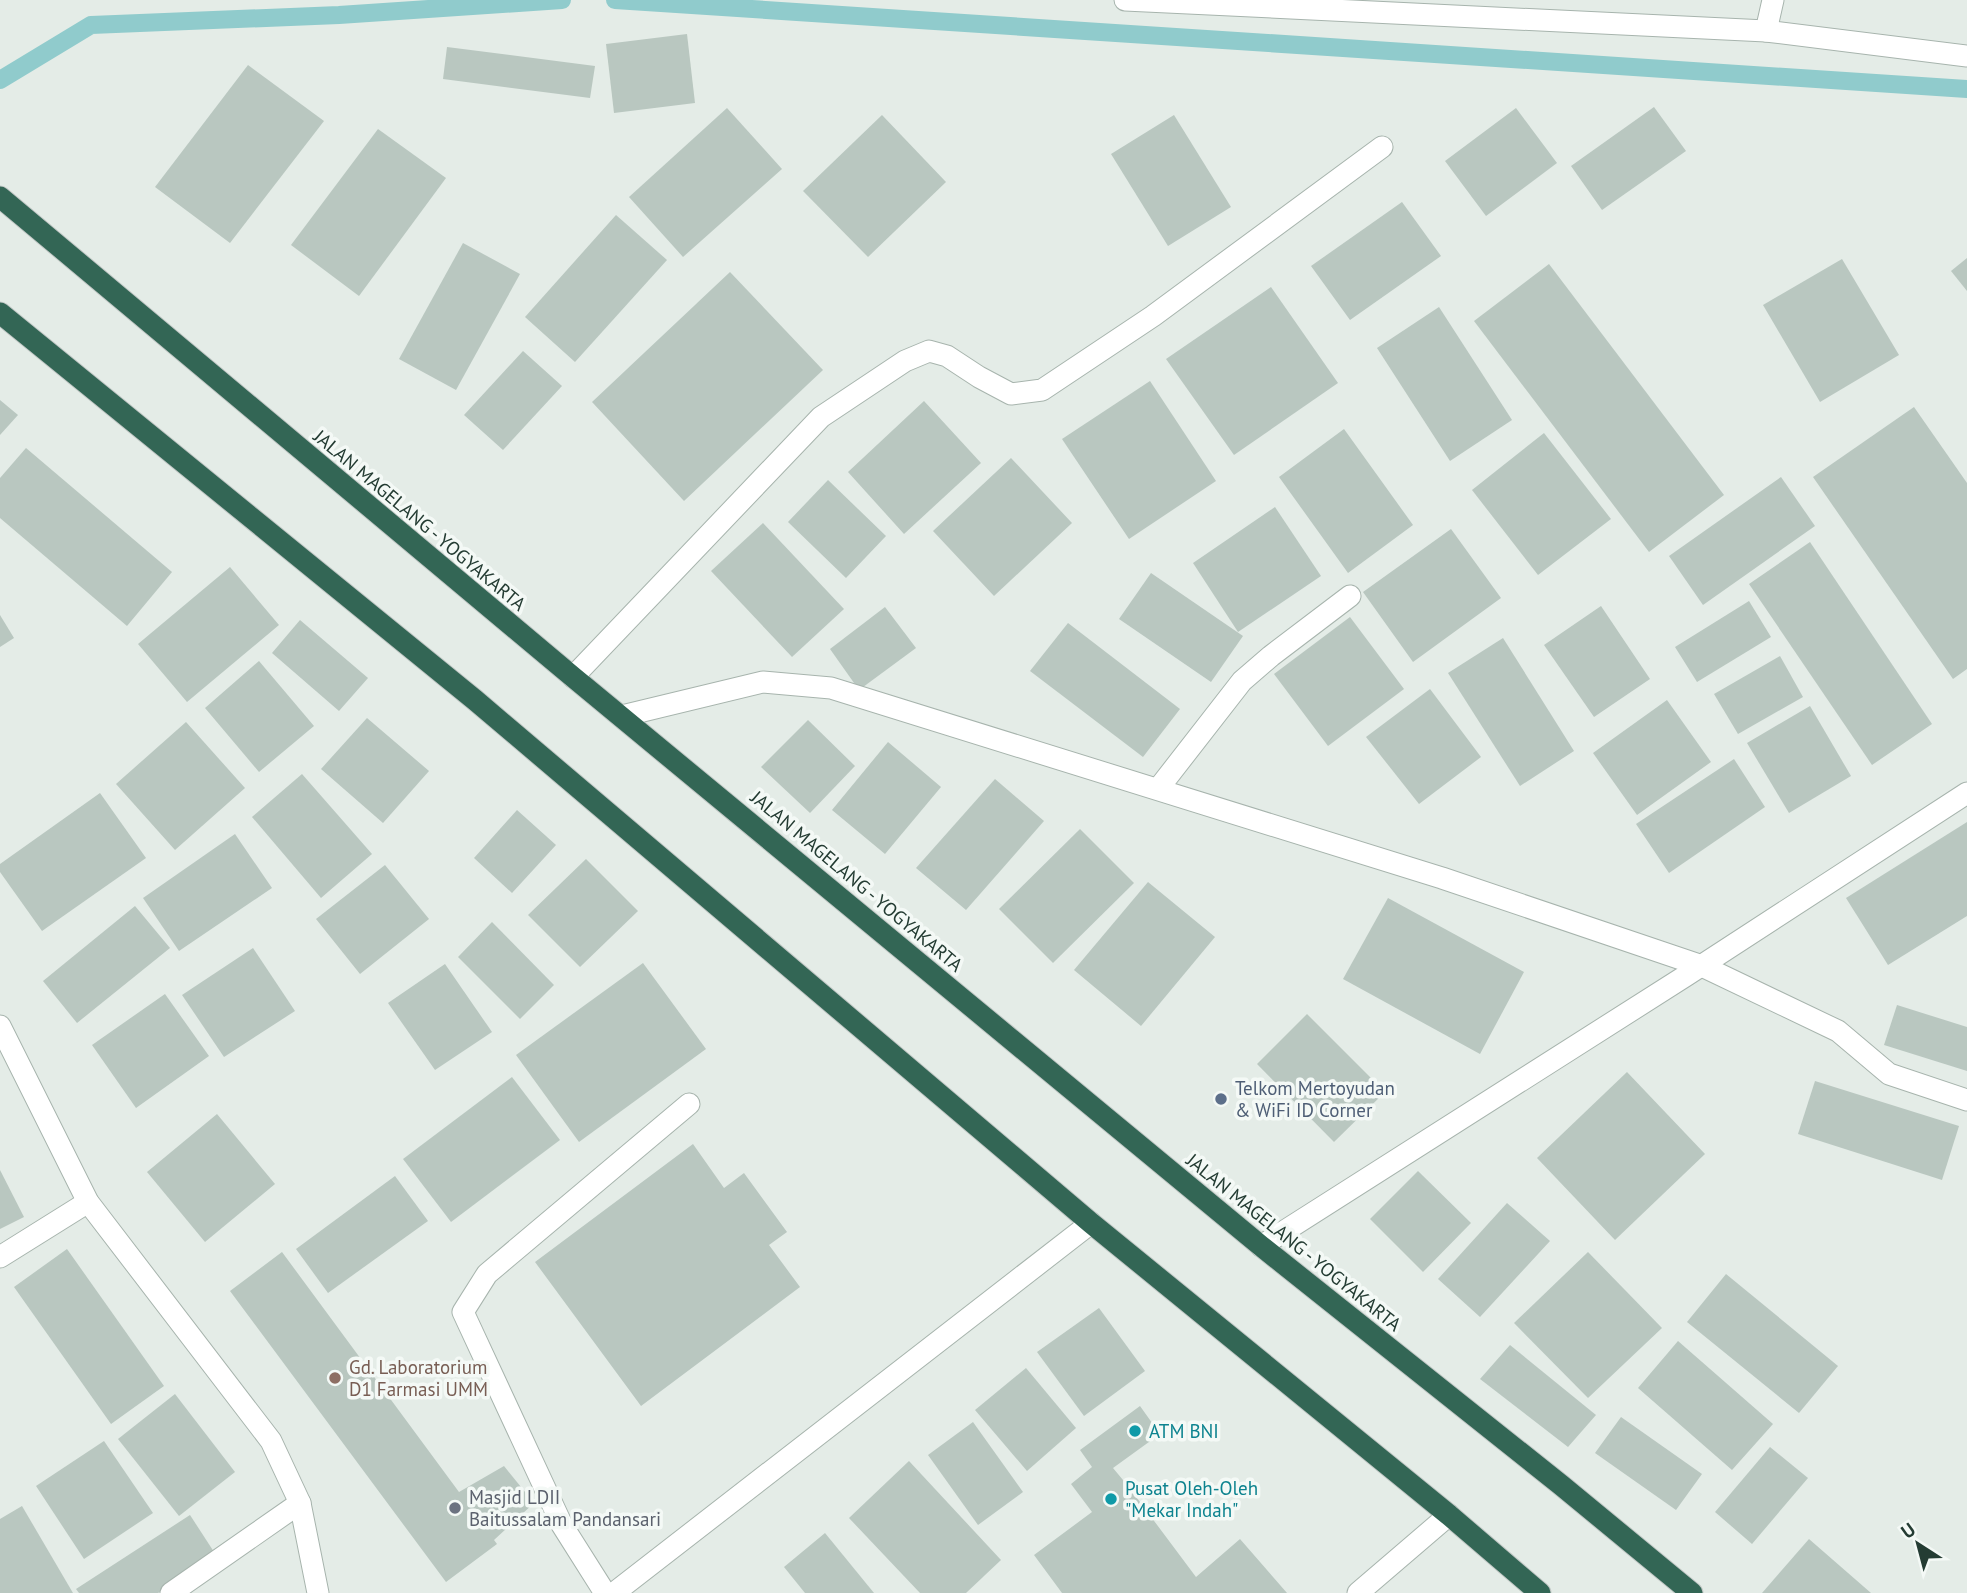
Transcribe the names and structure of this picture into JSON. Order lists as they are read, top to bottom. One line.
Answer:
{"streets":{"highway":["JALAN MAGELANG - YOGYAKARTA"]},"places":["Telkom Mertoyudan & WiFi ID Corner","Gd. Laboratorium D1 Farmasi UMM","ATM BNI","Pusat Oleh-Oleh \"Mekar Indah\"","Masjid LDII Baitussalam Pandansari"],"north":"top left"}
